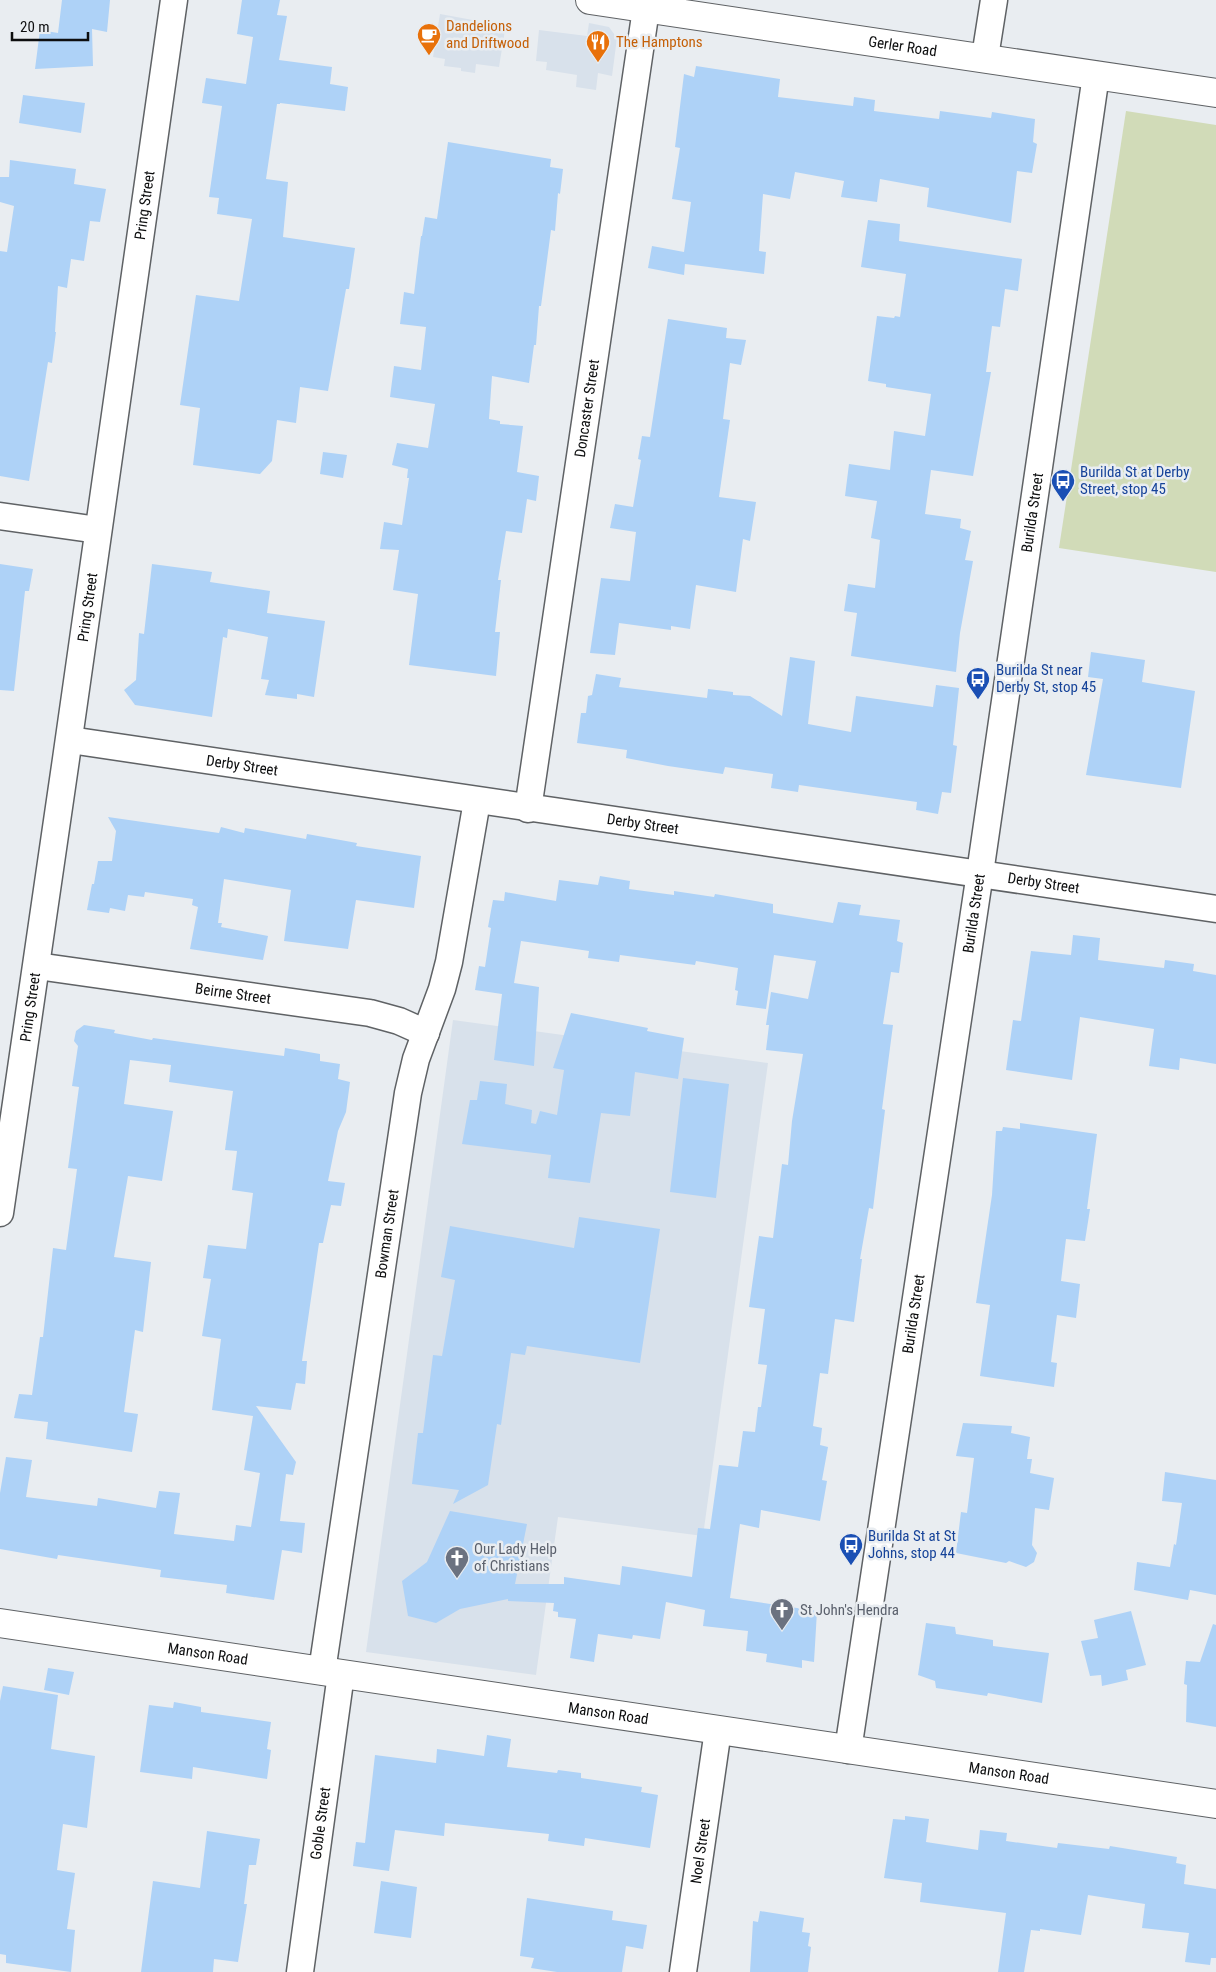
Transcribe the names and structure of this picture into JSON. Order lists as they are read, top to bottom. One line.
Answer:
{"streets":{"street":["Gerler Road","Pring Street","Doncaster Street","Burilda Street","Derby Street","Beirne Street","Bowman Street","Manson Road","Goble Street","Noel Street"]},"crossings":[["Gerler Road","Doncaster Street"],["Gerler Road","Burilda Street"],["Pring Street","Derby Street"],["Pring Street","Beirne Street"],["Doncaster Street","Derby Street"],["Burilda Street","Derby Street"],["Burilda Street","Manson Road"],["Derby Street","Bowman Street"],["Beirne Street","Bowman Street"],["Bowman Street","Manson Road"],["Bowman Street","Goble Street"],["Manson Road","Goble Street"],["Manson Road","Noel Street"]],"places":{"cafe":["Dandelions and Driftwood"],"restaurant":["The Hamptons"],"bus stop":["Burilda St at Derby Street, stop 45","Burilda St near Derby St, stop 45","Burilda St at St Johns, stop 44"],"church":["Our Lady Help of Christians","St John's Hendra"]},"scale_bar":"20 m"}
